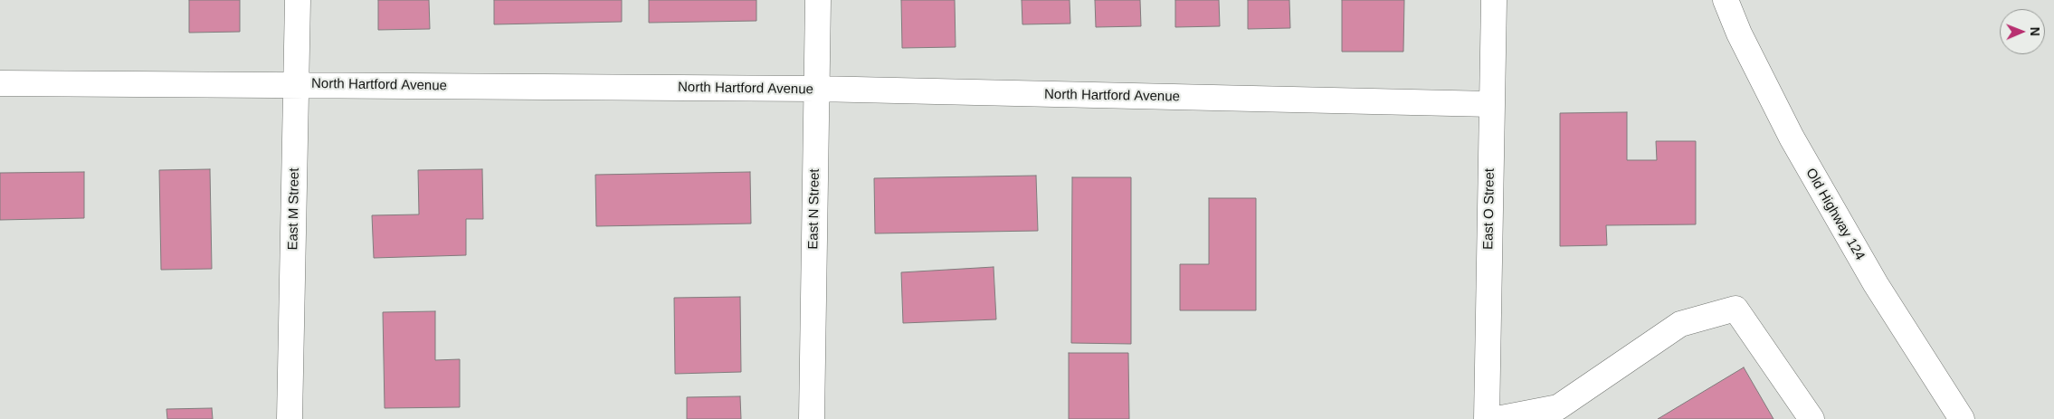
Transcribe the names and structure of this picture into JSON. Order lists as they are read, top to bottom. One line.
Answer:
{"streets":{"street":["North Hartford Avenue","East M Street","East N Street","East O Street","Old Highway 124"]},"crossings":[["North Hartford Avenue","East M Street"],["North Hartford Avenue","East N Street"],["North Hartford Avenue","East O Street"]],"north":"right"}
